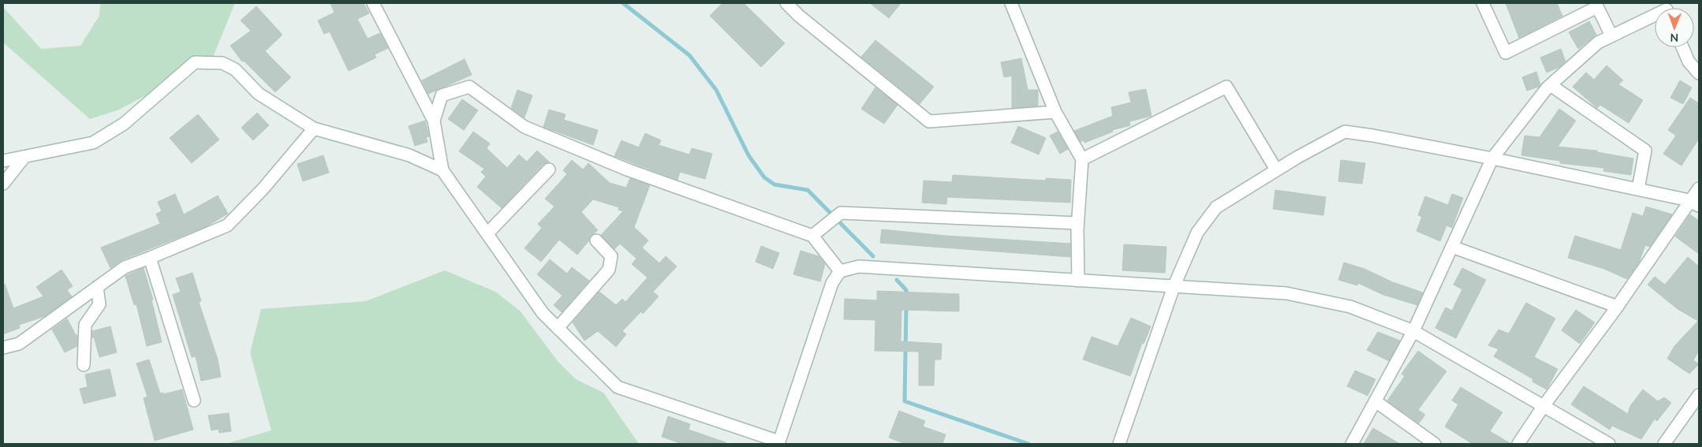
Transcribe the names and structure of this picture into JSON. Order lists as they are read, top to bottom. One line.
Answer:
{"north":"bottom"}
